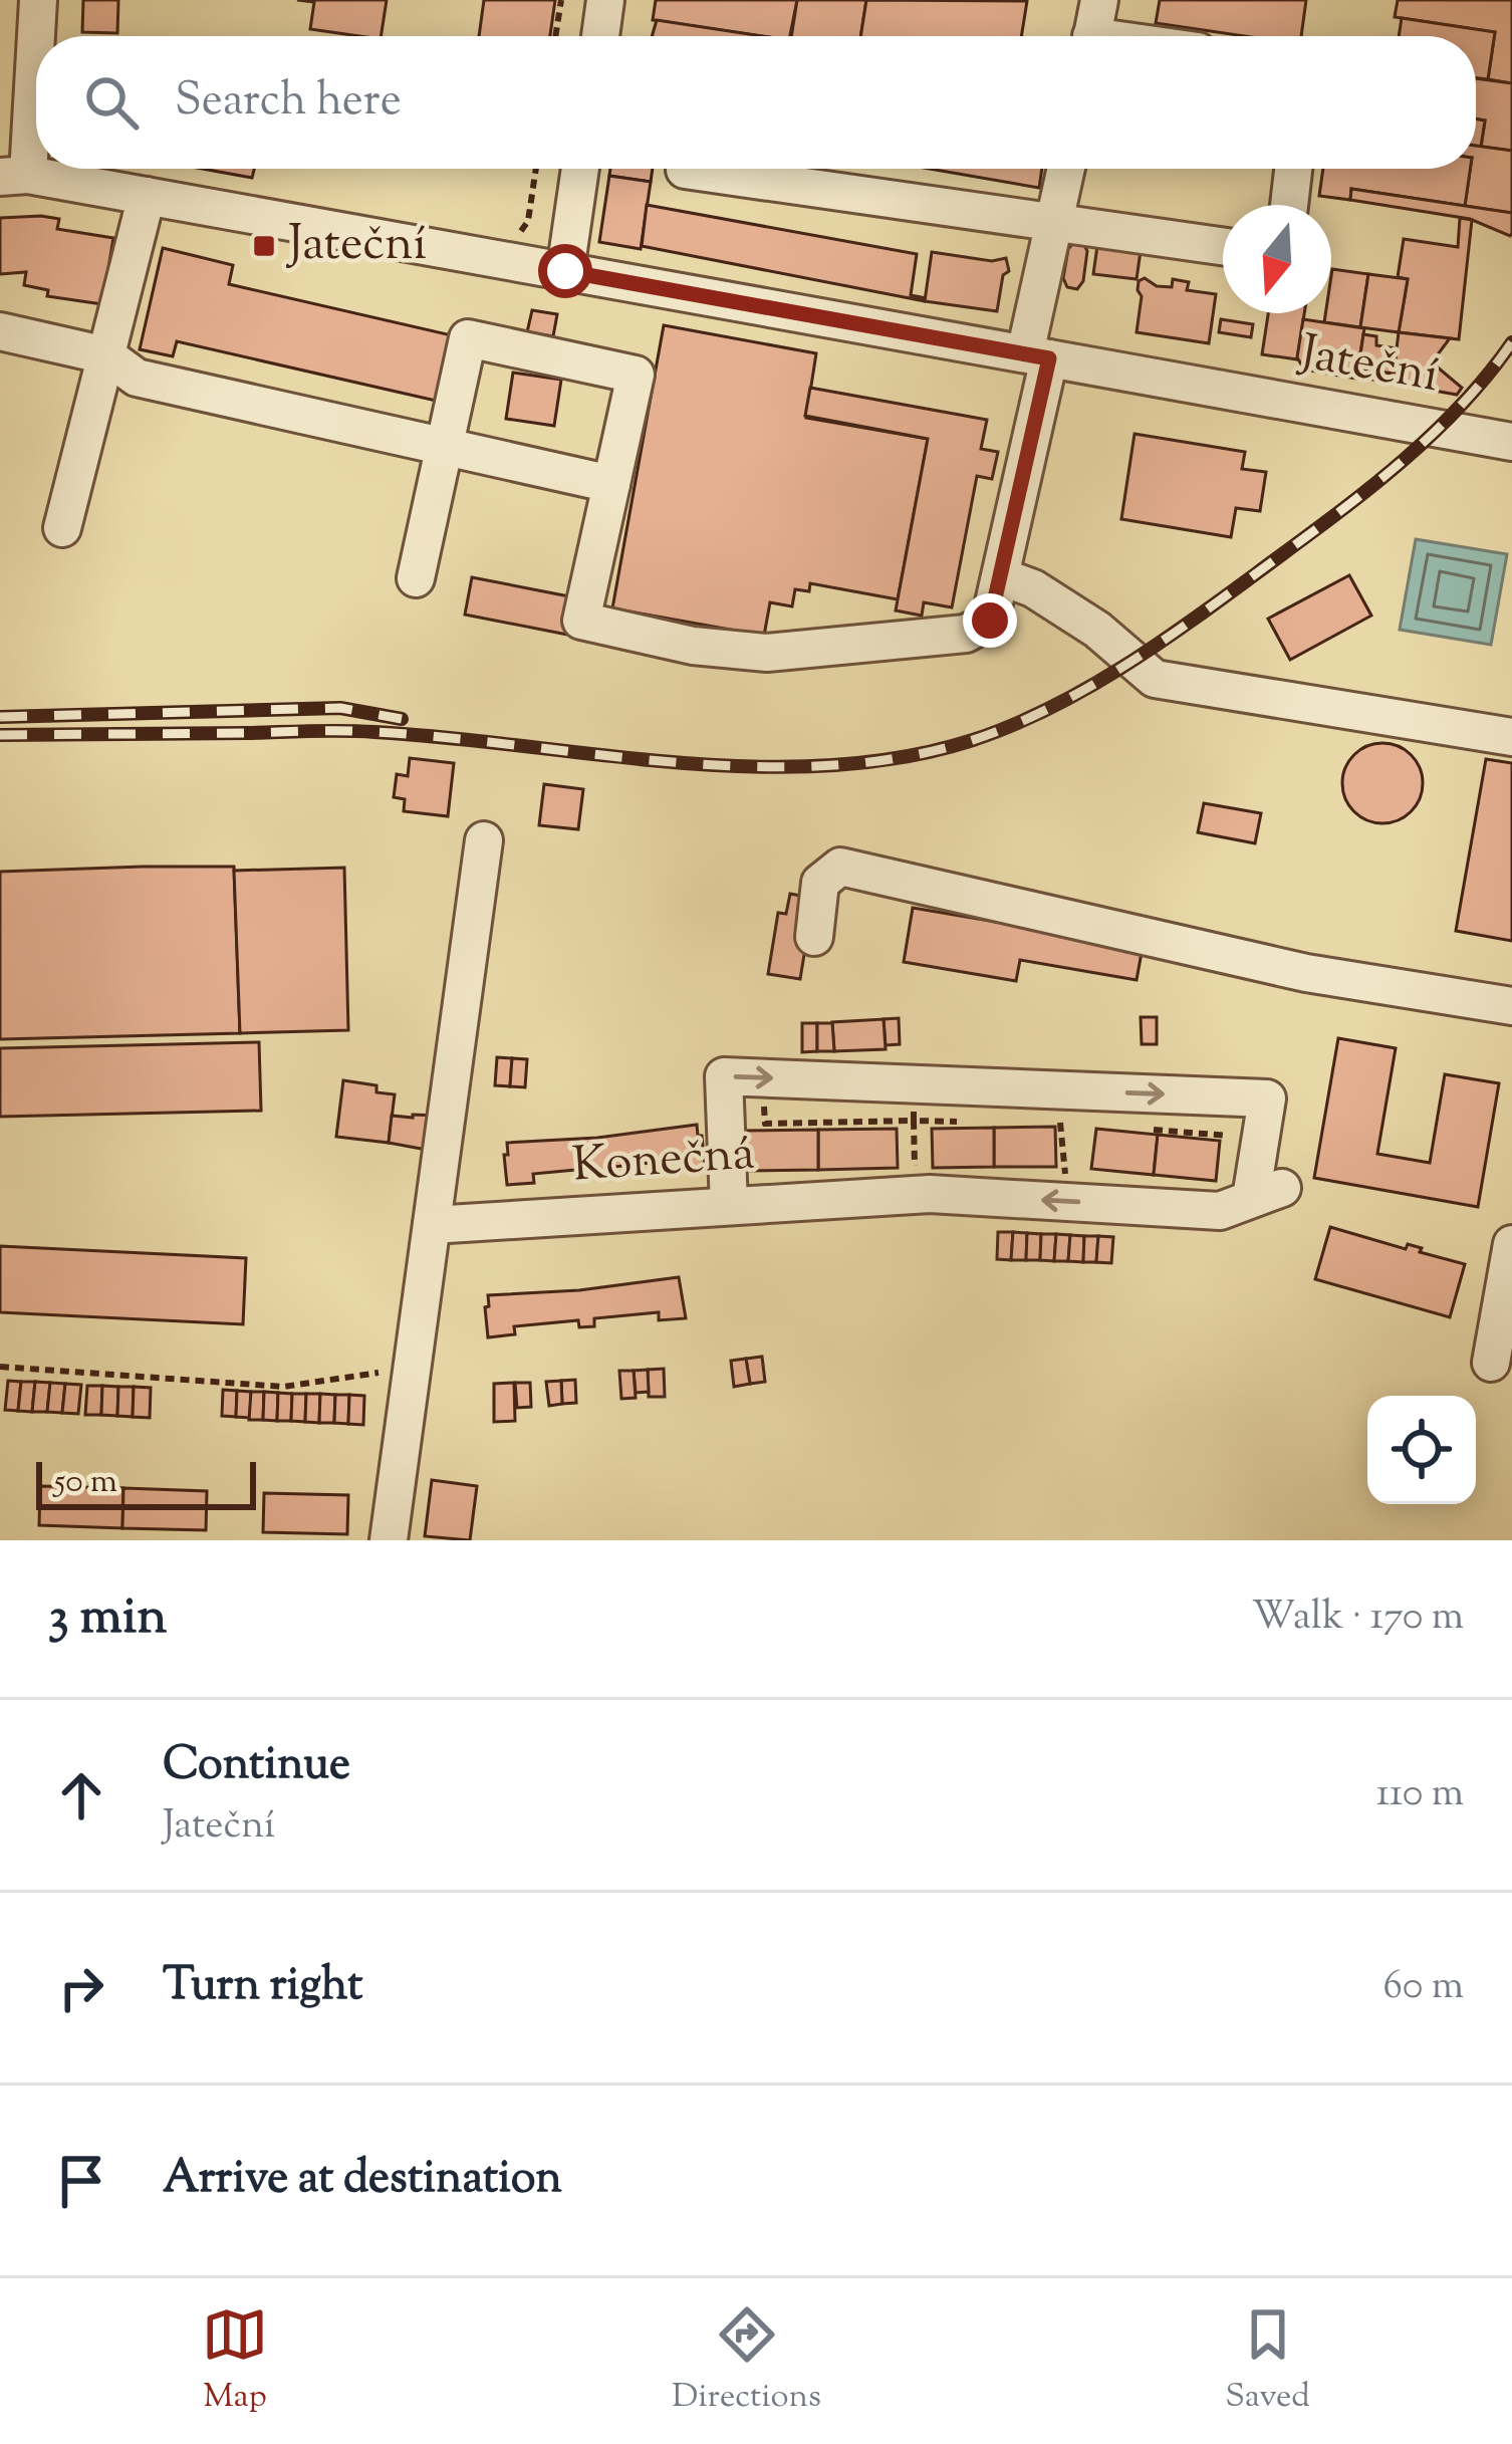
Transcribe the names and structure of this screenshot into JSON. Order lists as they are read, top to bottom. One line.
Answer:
{"streets":{"street":["Jateční","Konečná"]},"places":{"transit":["Jateční"]},"scale_bar":"50 m","north":"bottom","page":{"search":"Search here","scale":"50 m","heading":["3 min","Walk · 170 m"],"list":[["Continue","Jateční","110 m"],["Turn right","60 m"],"Arrive at destination"],"nav":["Map","Directions","Saved"]}}
